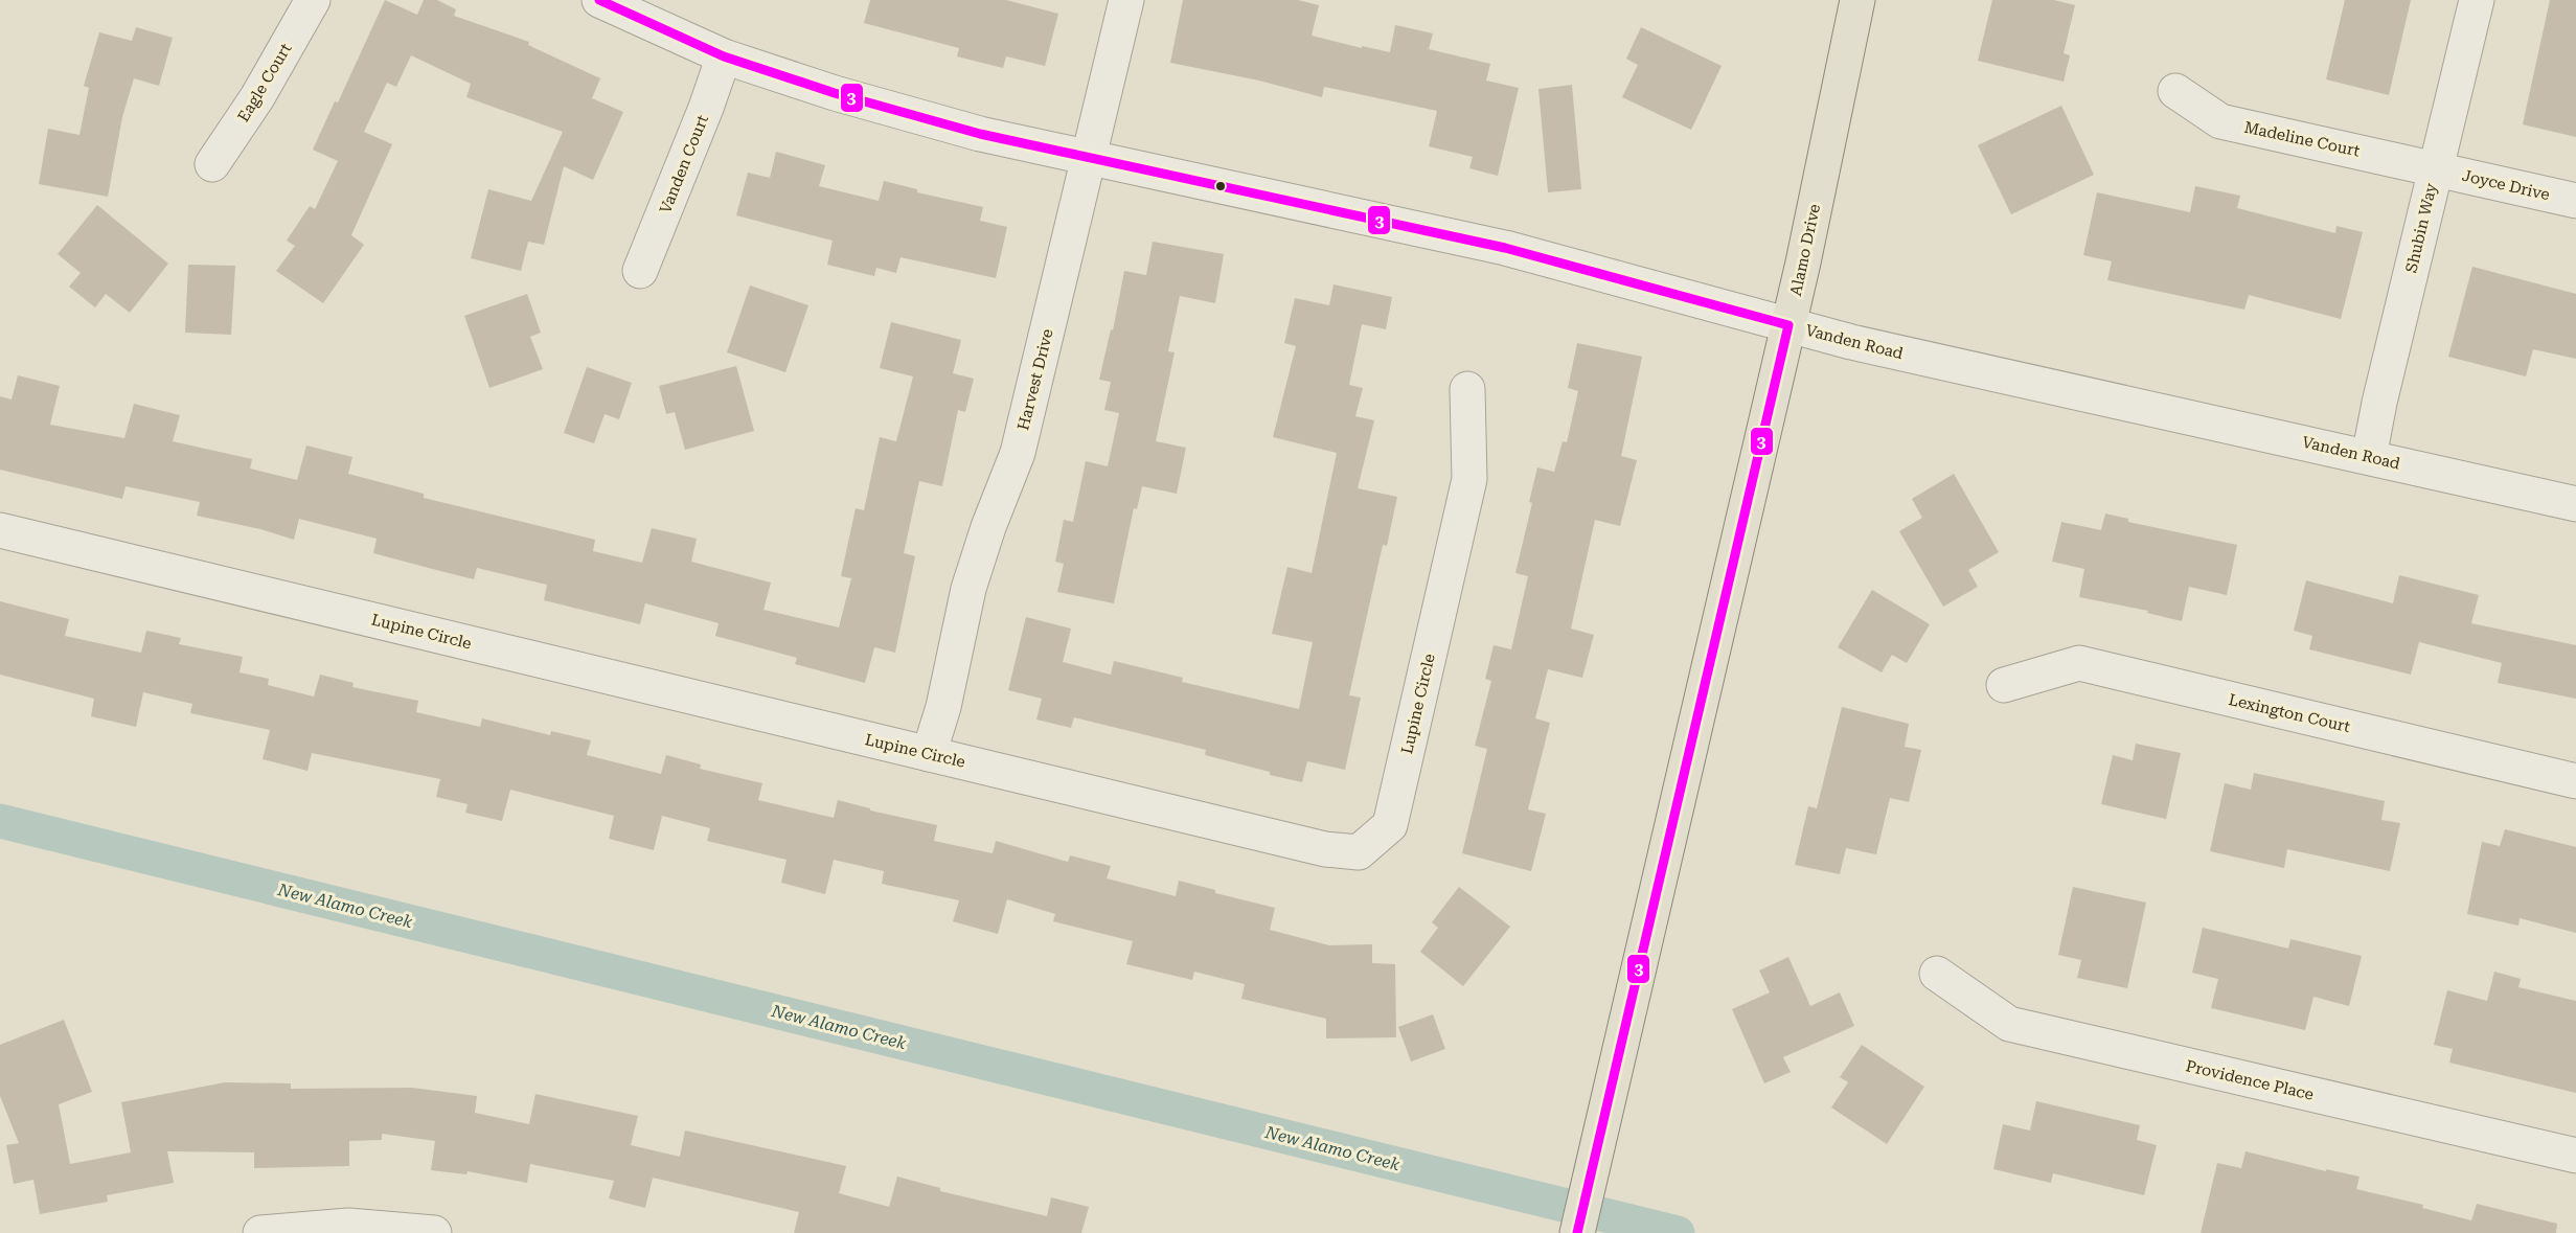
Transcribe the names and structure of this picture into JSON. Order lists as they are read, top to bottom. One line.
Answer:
{"streets":{"main road":["Alamo Drive"],"street":["Eagle Court","Madeline Court","Vanden Court","Joyce Drive","Shubin Way","Vanden Road","Harvest Drive","Lupine Circle","Lexington Court","Providence Place"]},"crossings":[["Madeline Court","Joyce Drive"],["Madeline Court","Shubin Way"],["Vanden Court","Vanden Road"],["Joyce Drive","Shubin Way"],["Shubin Way","Vanden Road"],["Alamo Drive","Vanden Road"],["Vanden Road","Harvest Drive"],["Harvest Drive","Lupine Circle"]],"water":["New Alamo Creek"],"lines":["transit line 3"]}
